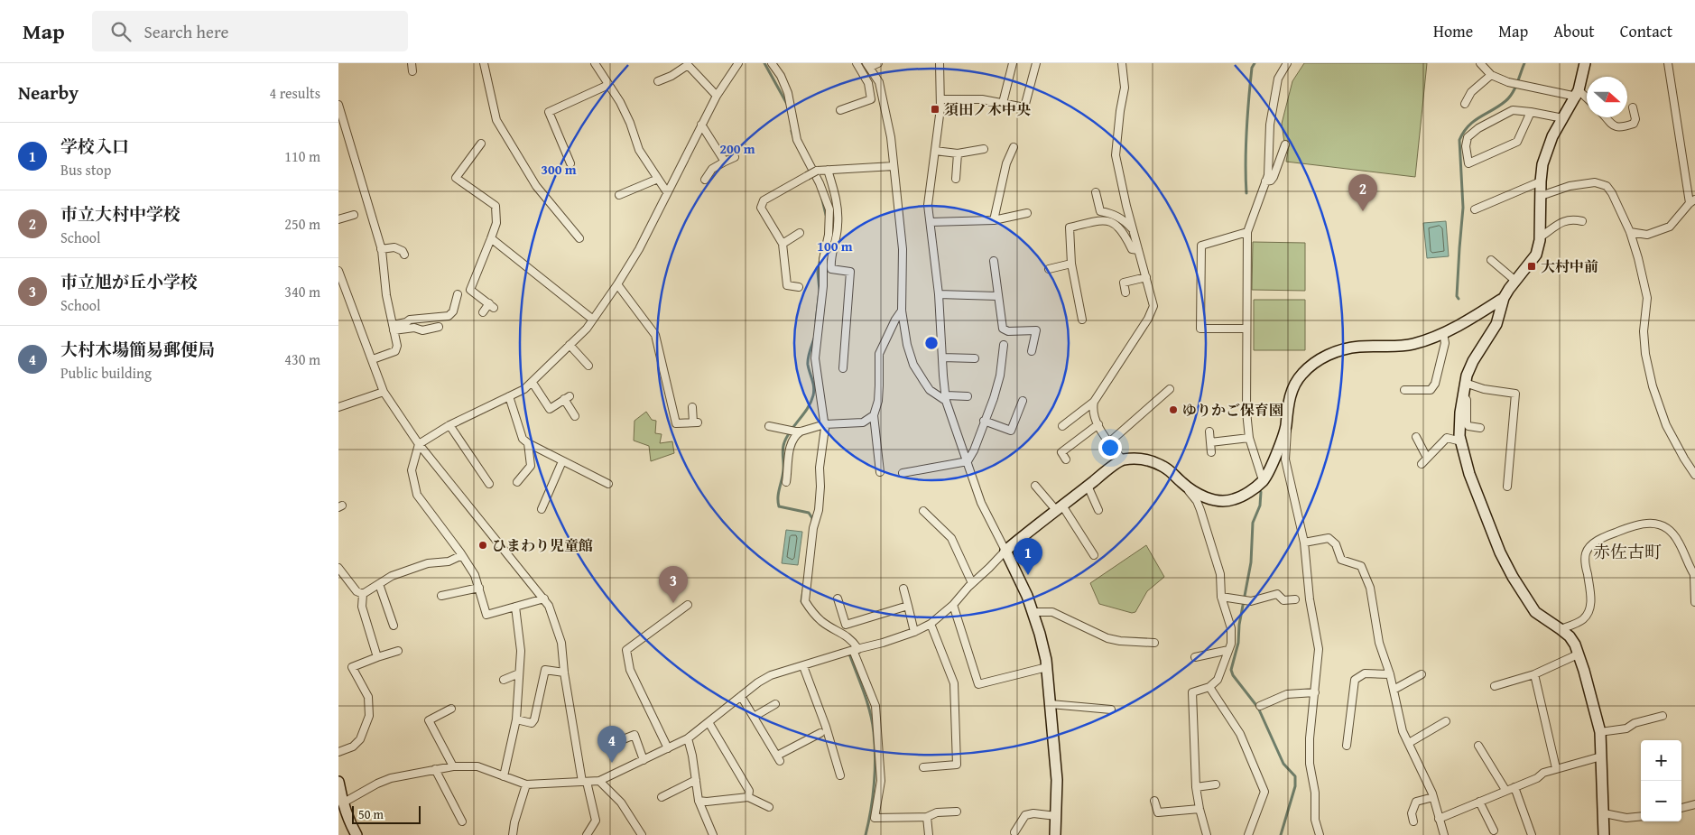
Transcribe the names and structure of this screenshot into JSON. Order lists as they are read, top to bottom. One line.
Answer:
{"districts":["赤佐古町"],"places":{"transit":["須田ノ木中央","大村中前"],"other":["ゆりかご保育園","ひまわり児童館"]},"scale_bar":"50 m","north":"right","page":{"header":"Map","search":"Search here","nav":["Home","Map","About","Contact"],"heading":["Nearby","4 results"],"list":[{"mark":"1","name":"学校入口","note":"Bus stop","value":"110 m"},{"mark":"2","name":"市立大村中学校","note":"School","value":"250 m"},{"mark":"3","name":"市立旭が丘小学校","note":"School","value":"340 m"},{"mark":"4","name":"大村木場簡易郵便局","note":"Public building","value":"430 m"}],"pins":["2","1","3","4"],"map_buttons":["+","−"],"scale":"50 m"},"rings":["200 m","300 m","100 m"]}
